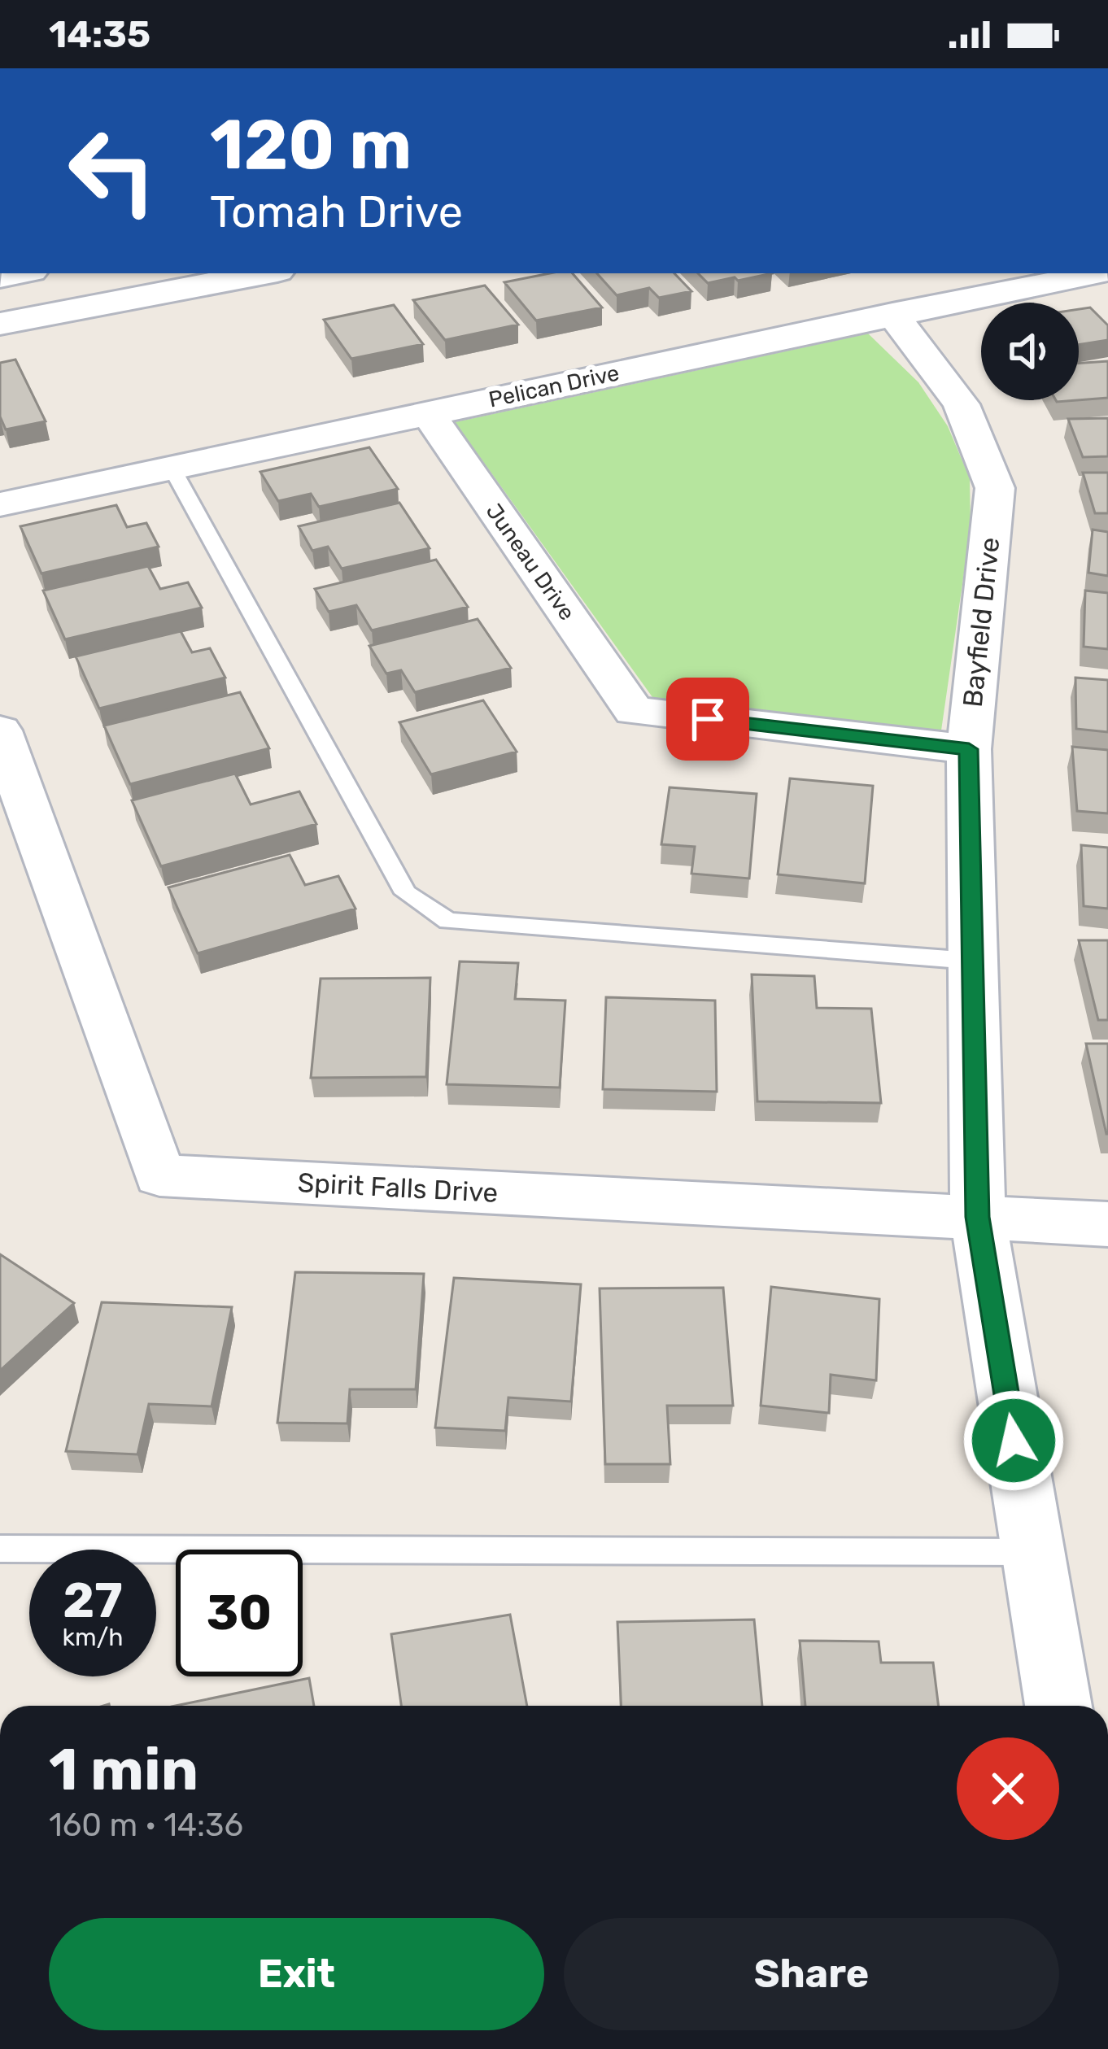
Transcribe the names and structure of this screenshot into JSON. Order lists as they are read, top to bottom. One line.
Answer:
{"streets":{"street":["Pelican Drive","Juneau Drive","Bayfield Drive","Spirit Falls Drive"]},"crossings":[["Pelican Drive","Juneau Drive"],["Pelican Drive","Bayfield Drive"],["Juneau Drive","Bayfield Drive"],["Bayfield Drive","Spirit Falls Drive"]],"page":{"status":"14:35","turn":["120 m","Tomah Drive"],"speed":"27 km/h","limit":"30","heading":["1 min","160 m · 14:36"],"buttons":["Exit","Share"]}}
